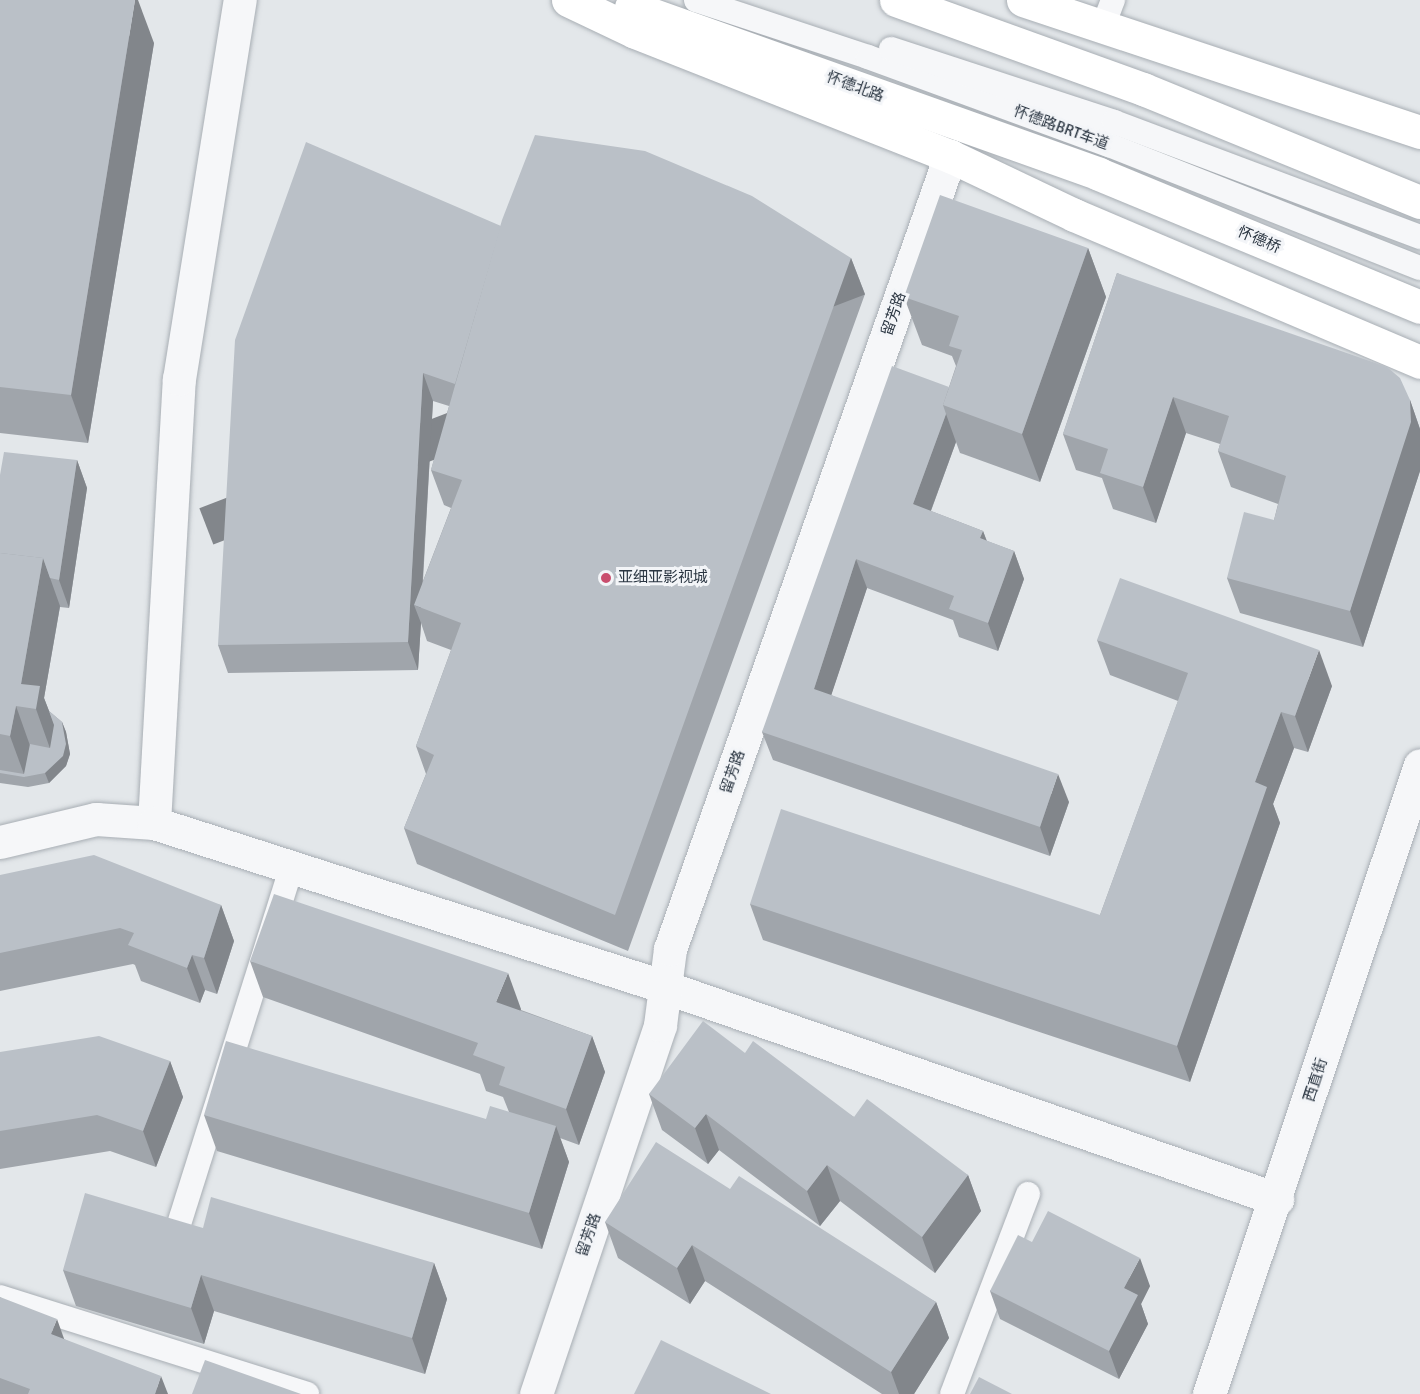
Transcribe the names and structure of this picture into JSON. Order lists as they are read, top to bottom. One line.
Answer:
{"streets":{"main road":["怀德北路","怀德桥"],"street":["留芳路","西直街"],"lane":["怀德路BRT车道"]},"crossings":[["怀德北路","怀德路BRT车道"],["怀德北路","怀德桥"],["怀德路BRT车道","怀德桥"]],"places":["亚细亚影视城"]}
